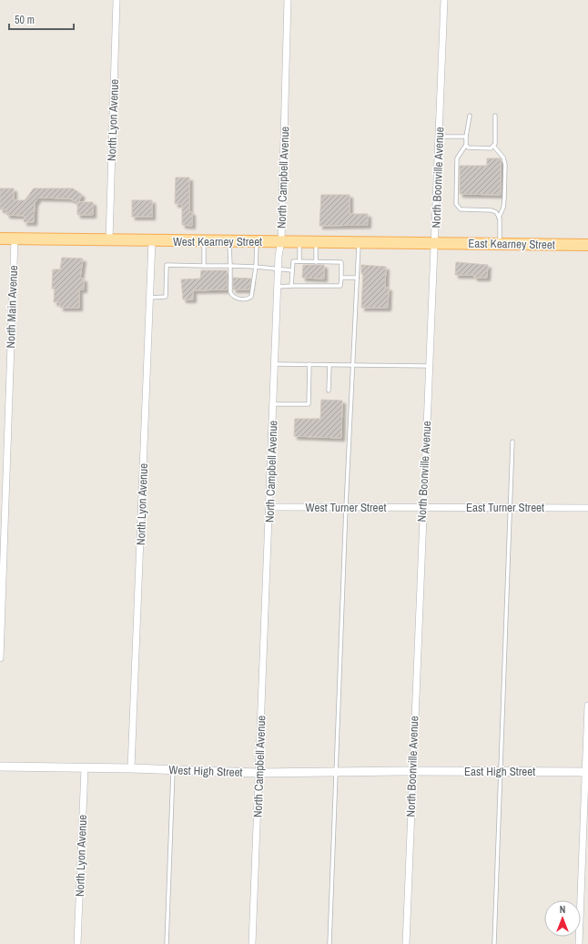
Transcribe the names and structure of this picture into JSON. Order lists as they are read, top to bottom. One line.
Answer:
{"streets":{"main road":["West Kearney Street","East Kearney Street"],"street":["North Lyon Avenue","North Campbell Avenue","North Boonville Avenue","North Main Avenue","West Turner Street","East Turner Street","West High Street","East High Street"]},"crossings":[["North Lyon Avenue","West Kearney Street"],["North Lyon Avenue","West High Street"],["North Campbell Avenue","West Kearney Street"],["North Campbell Avenue","West Turner Street"],["North Campbell Avenue","West High Street"],["North Boonville Avenue","West Kearney Street"],["North Boonville Avenue","East Kearney Street"],["North Boonville Avenue","West Turner Street"],["North Boonville Avenue","East Turner Street"],["North Boonville Avenue","West High Street"],["North Boonville Avenue","East High Street"],["West Kearney Street","East Kearney Street"],["West Kearney Street","North Main Avenue"],["West Turner Street","East Turner Street"],["West High Street","East High Street"]],"scale_bar":"50 m","north":"top"}
